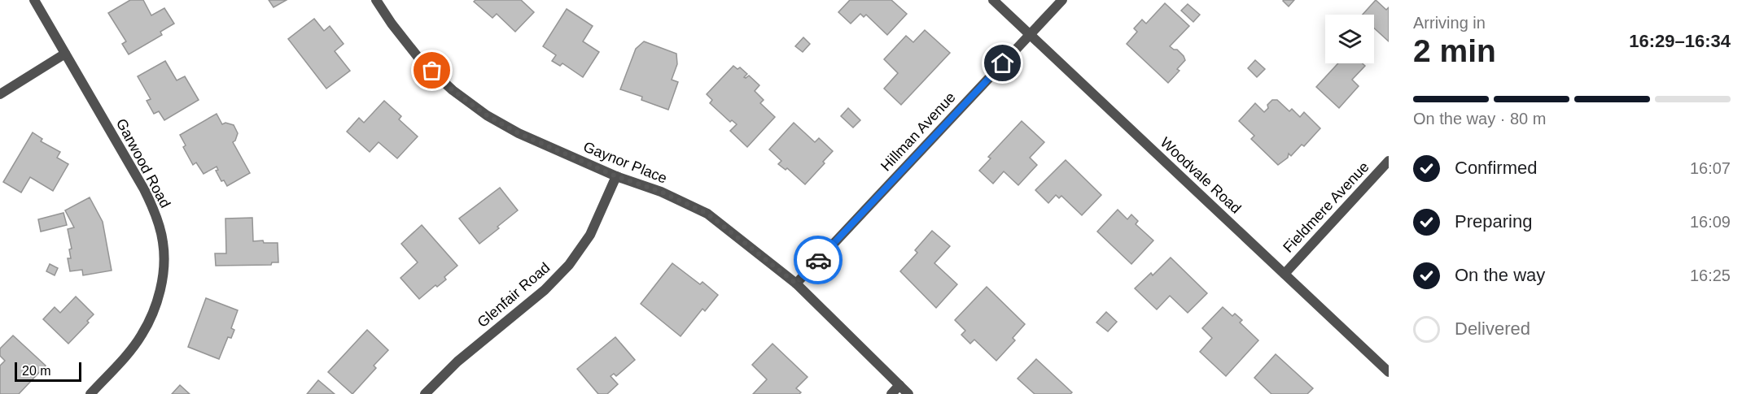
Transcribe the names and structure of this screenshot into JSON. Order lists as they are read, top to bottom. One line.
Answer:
{"streets":{"street":["Hillman Avenue","Gaynor Place","Garwood Road","Woodvale Road","Fieldmere Avenue","Glenfair Road"]},"crossings":[["Hillman Avenue","Gaynor Place"],["Hillman Avenue","Woodvale Road"],["Gaynor Place","Glenfair Road"],["Woodvale Road","Fieldmere Avenue"]],"scale_bar":"20 m","page":{"heading":["2 min","Arriving in","16:29–16:34"],"bar":"On the way · 80 m","list":[["Confirmed","16:07"],["Preparing","16:09"],["On the way","16:25"],"Delivered"],"scale":"20 m"}}
